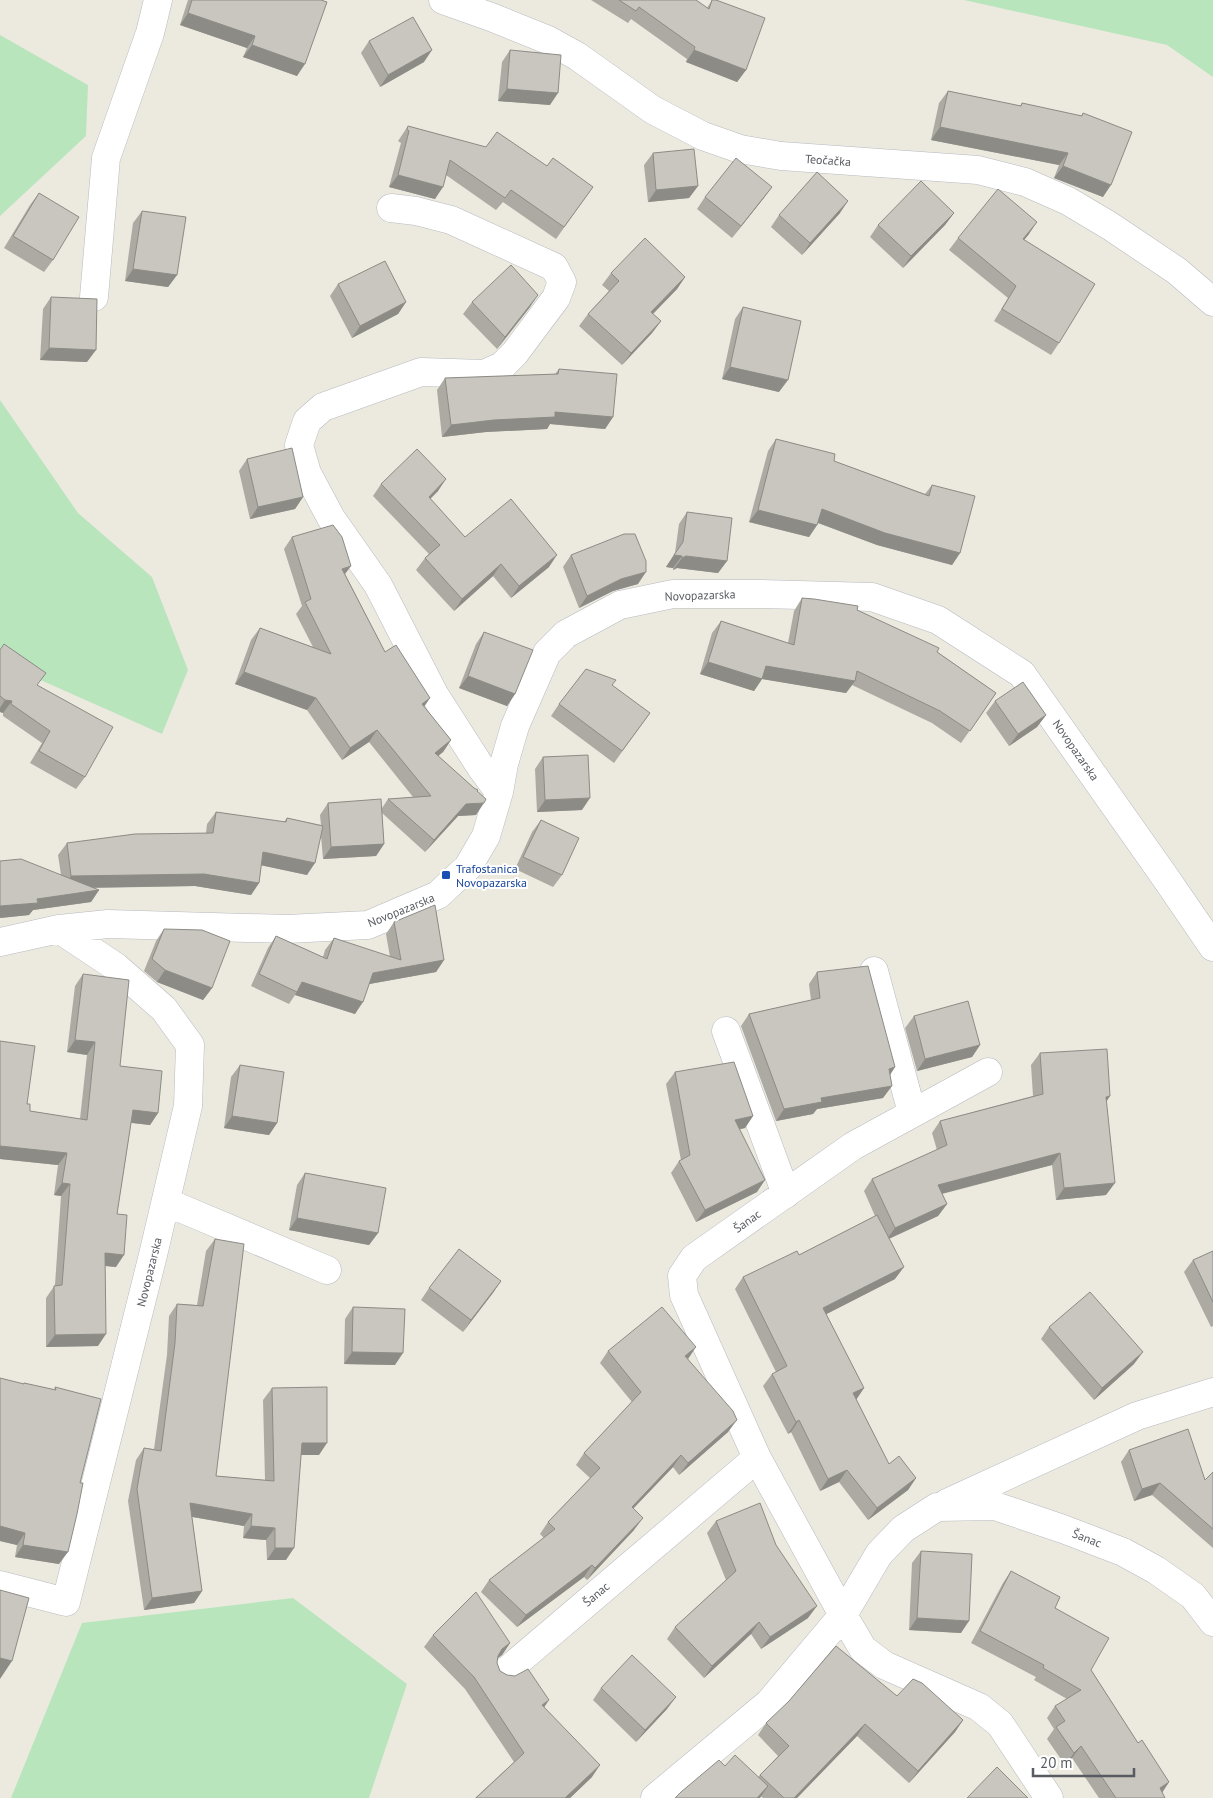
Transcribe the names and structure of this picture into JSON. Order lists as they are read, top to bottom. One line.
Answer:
{"streets":{"street":["Teočačka","Novopazarska","Šanac"]},"places":{"transit":["Trafostanica Novopazarska"]},"scale_bar":"20 m"}
